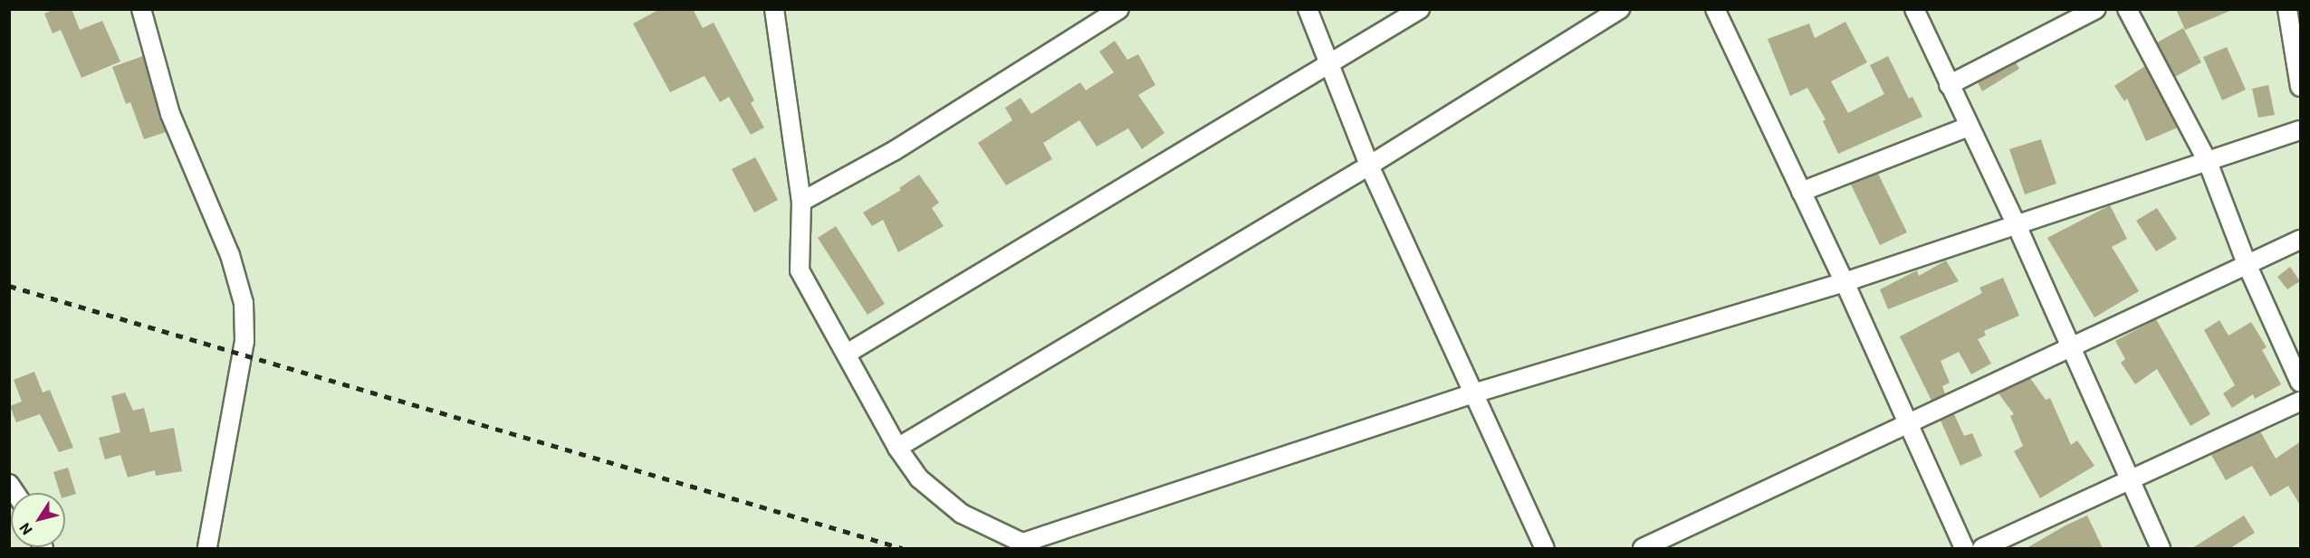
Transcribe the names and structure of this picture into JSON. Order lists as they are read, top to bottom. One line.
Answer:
{"north":"bottom left"}
